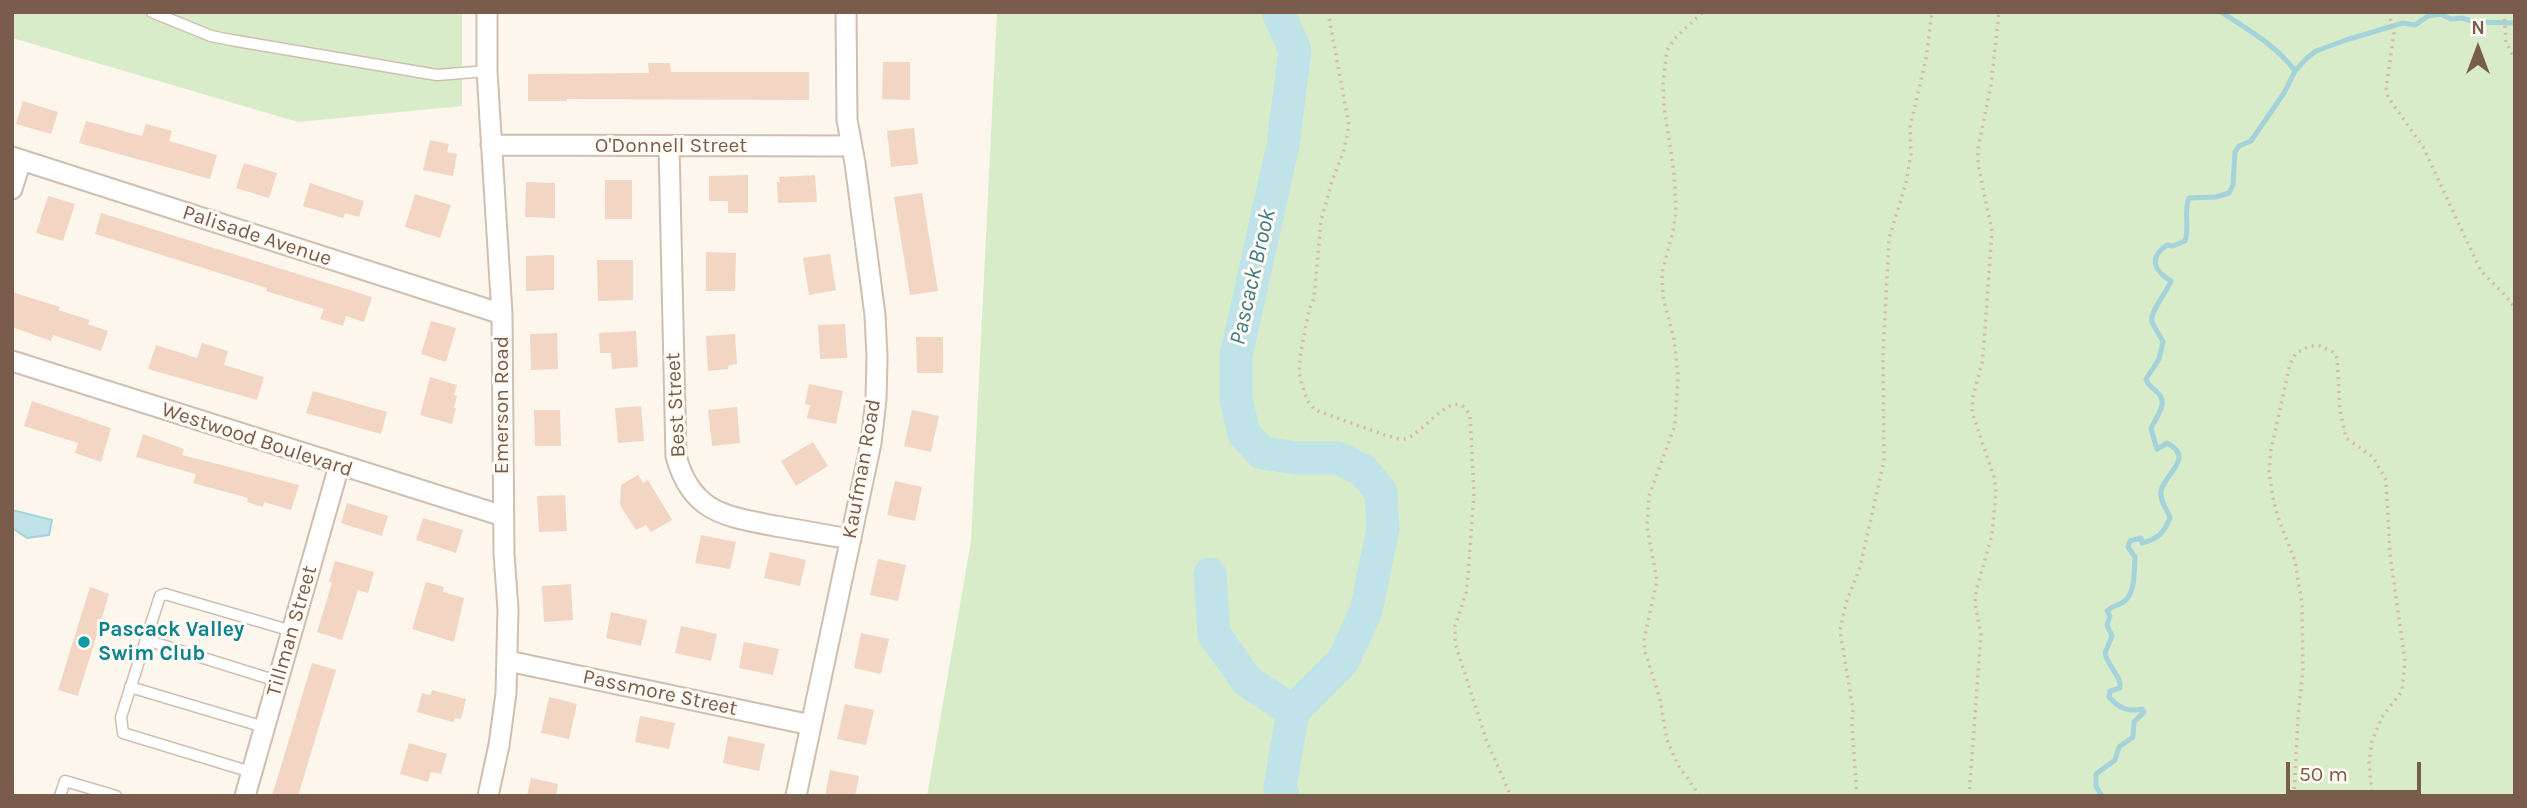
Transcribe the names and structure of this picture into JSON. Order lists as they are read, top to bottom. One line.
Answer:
{"streets":{"street":["O'Donnell Street","Palisade Avenue","Emerson Road","Best Street","Westwood Boulevard","Kaufman Road","Tillman Street","Passmore Street"]},"crossings":[["O'Donnell Street","Emerson Road"],["O'Donnell Street","Best Street"],["O'Donnell Street","Kaufman Road"],["Palisade Avenue","Emerson Road"],["Emerson Road","Westwood Boulevard"],["Emerson Road","Passmore Street"],["Best Street","Kaufman Road"],["Westwood Boulevard","Tillman Street"],["Kaufman Road","Passmore Street"]],"water":["Pascack Brook"],"places":["Pascack Valley Swim Club"],"scale_bar":"50 m","north":"top"}
